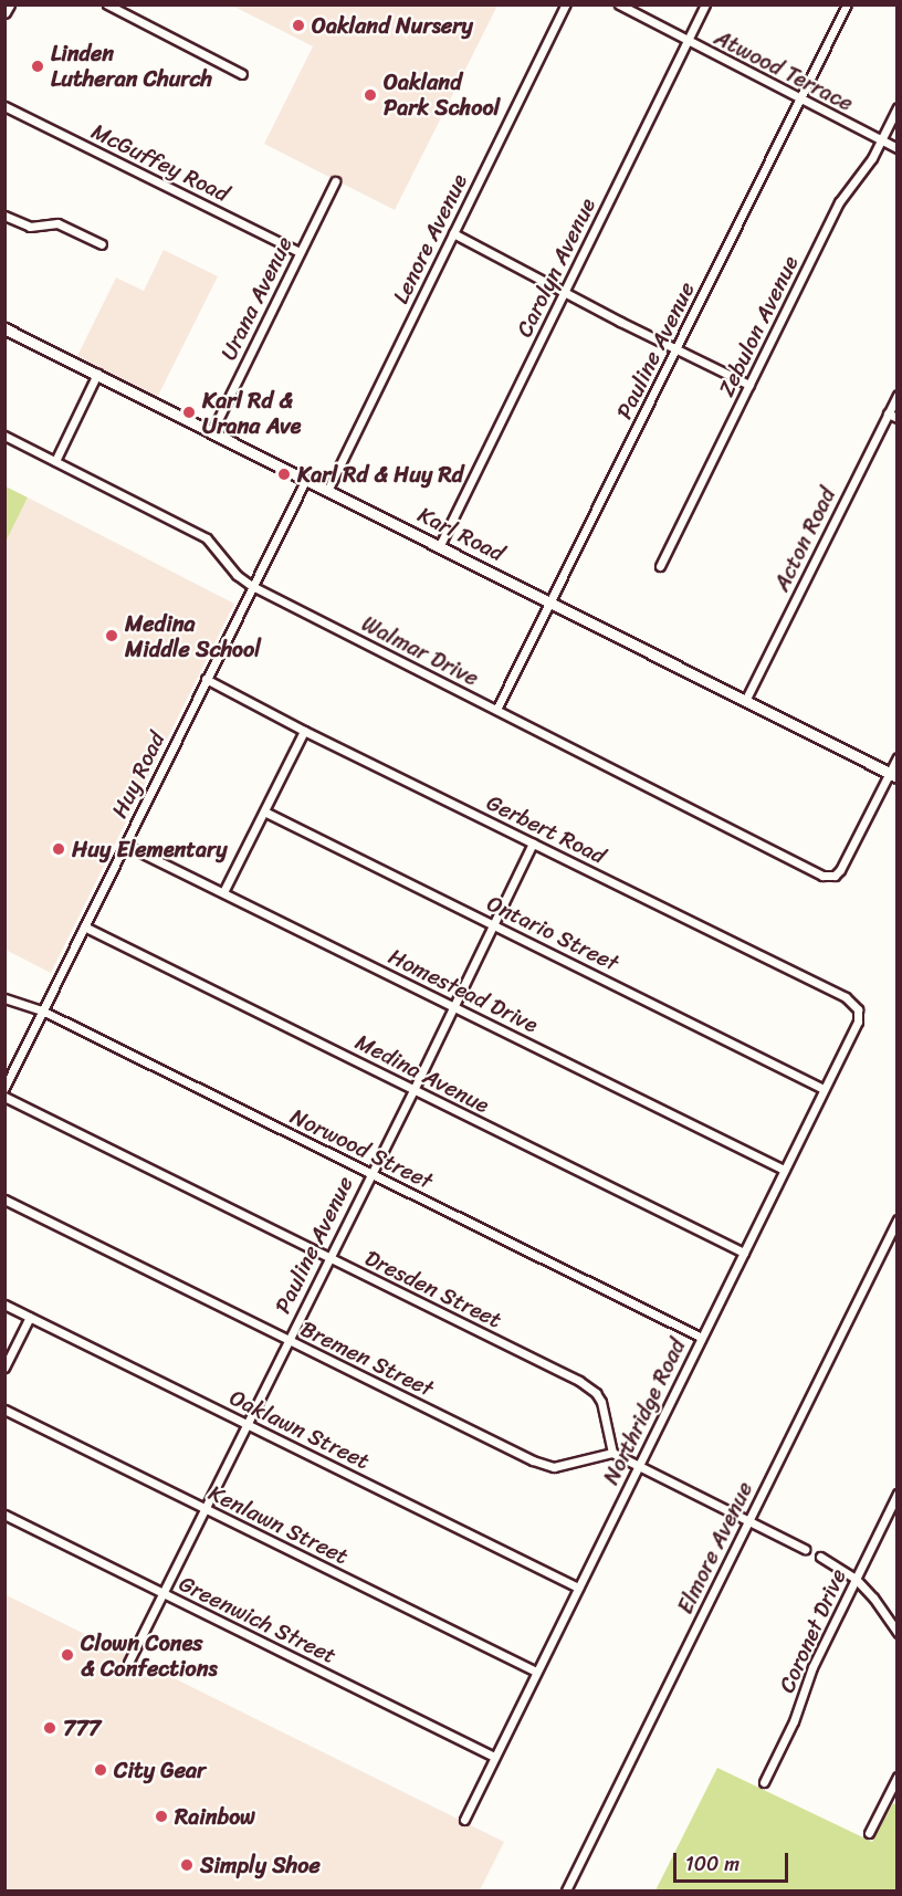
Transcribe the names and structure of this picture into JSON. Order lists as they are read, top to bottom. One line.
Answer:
{"streets":{"main road":["Karl Road"],"street":["Atwood Terrace","McGuffey Road","Lenore Avenue","Carolyn Avenue","Urana Avenue","Zebulon Avenue","Pauline Avenue","Acton Road","Walmar Drive","Huy Road","Gerbert Road","Ontario Street","Homestead Drive","Medina Avenue","Norwood Street","Dresden Street","Bremen Street","Northridge Road","Oaklawn Street","Kenlawn Street","Elmore Avenue","Greenwich Street","Coronet Drive"]},"crossings":[["Atwood Terrace","Carolyn Avenue"],["Atwood Terrace","Zebulon Avenue"],["Atwood Terrace","Pauline Avenue"],["McGuffey Road","Urana Avenue"],["Lenore Avenue","Karl Road"],["Carolyn Avenue","Karl Road"],["Urana Avenue","Karl Road"],["Pauline Avenue","Karl Road"],["Pauline Avenue","Walmar Drive"],["Pauline Avenue","Gerbert Road"],["Pauline Avenue","Ontario Street"],["Pauline Avenue","Homestead Drive"],["Pauline Avenue","Medina Avenue"],["Pauline Avenue","Norwood Street"],["Pauline Avenue","Dresden Street"],["Pauline Avenue","Bremen Street"],["Pauline Avenue","Oaklawn Street"],["Pauline Avenue","Kenlawn Street"],["Pauline Avenue","Greenwich Street"],["Karl Road","Acton Road"],["Karl Road","Walmar Drive"],["Karl Road","Huy Road"],["Walmar Drive","Huy Road"],["Huy Road","Gerbert Road"],["Huy Road","Homestead Drive"],["Huy Road","Medina Avenue"],["Huy Road","Norwood Street"],["Gerbert Road","Northridge Road"],["Ontario Street","Northridge Road"],["Homestead Drive","Northridge Road"],["Medina Avenue","Northridge Road"],["Norwood Street","Northridge Road"],["Dresden Street","Bremen Street"],["Northridge Road","Oaklawn Street"],["Northridge Road","Kenlawn Street"],["Northridge Road","Greenwich Street"]],"places":["Oakland Nursery","Linden Lutheran Church","Oakland Park School","Karl Rd & Urana Ave","Karl Rd & Huy Rd","Medina Middle School","Huy Elementary","Clown Cones & Confections","777","City Gear","Rainbow","Simply Shoe"],"scale_bar":"100 m"}
